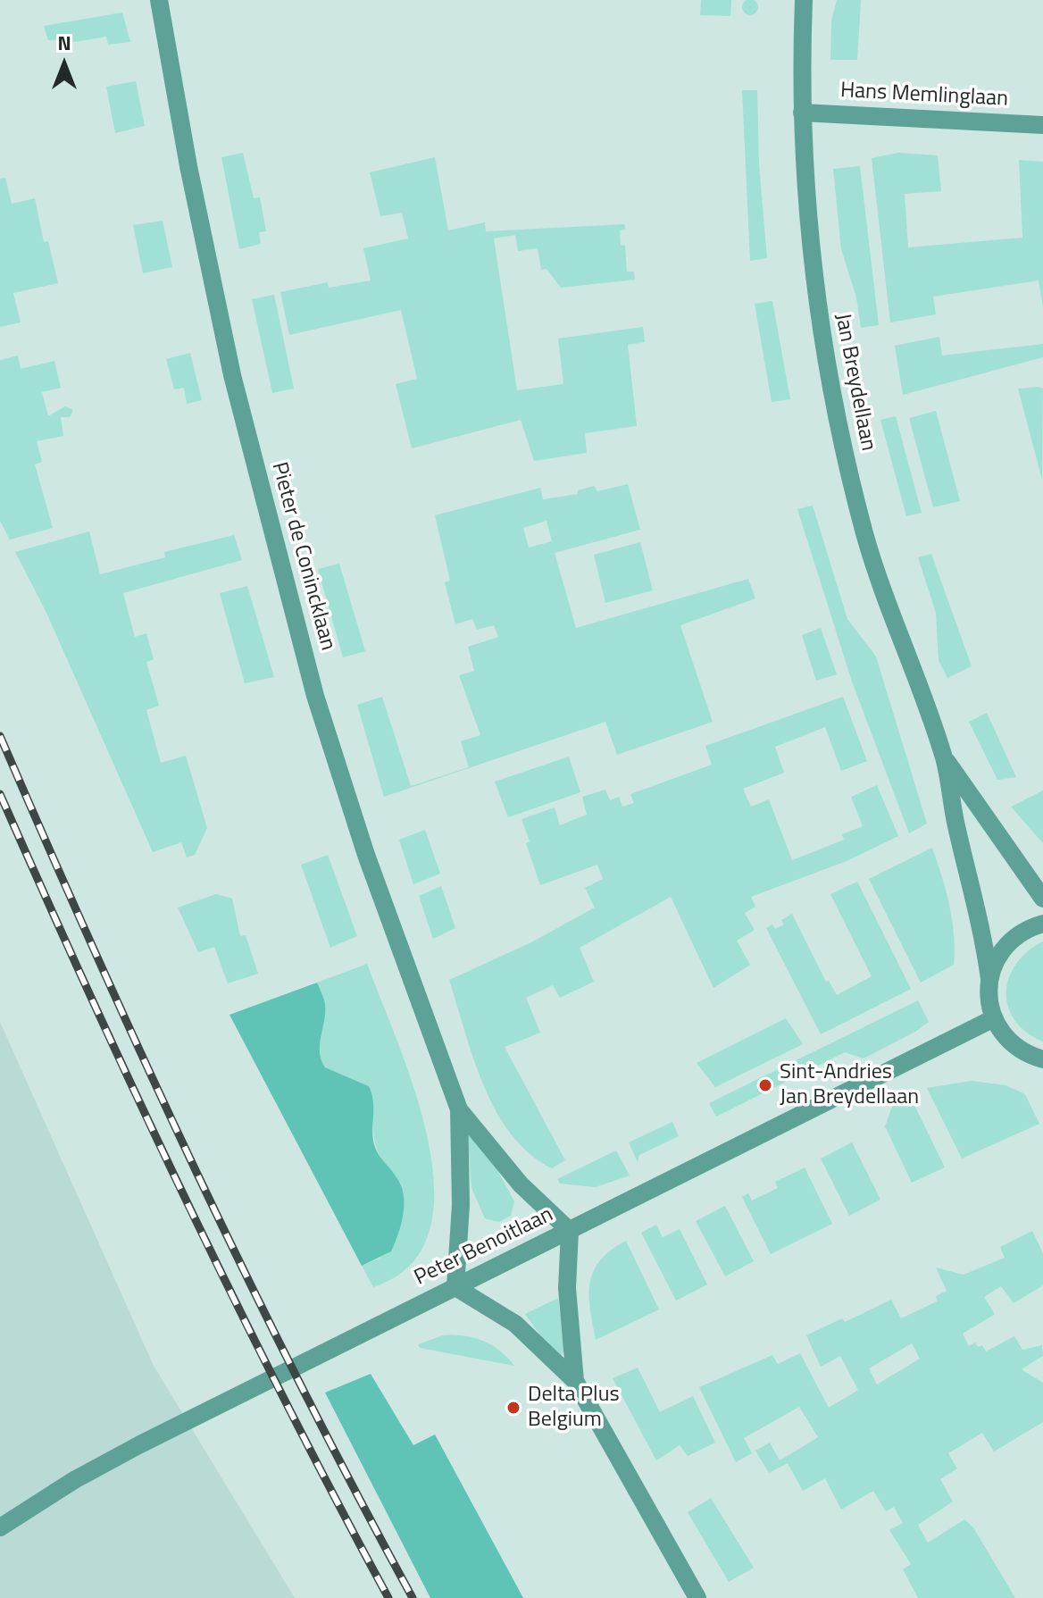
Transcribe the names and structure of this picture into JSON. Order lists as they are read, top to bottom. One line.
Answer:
{"streets":{"street":["Hans Memlinglaan","Jan Breydellaan","Pieter de Conincklaan","Peter Benoitlaan"]},"crossings":[["Hans Memlinglaan","Jan Breydellaan"],["Jan Breydellaan","Peter Benoitlaan"],["Pieter de Conincklaan","Peter Benoitlaan"]],"places":["Sint-Andries Jan Breydellaan","Delta Plus Belgium"],"north":"top"}
